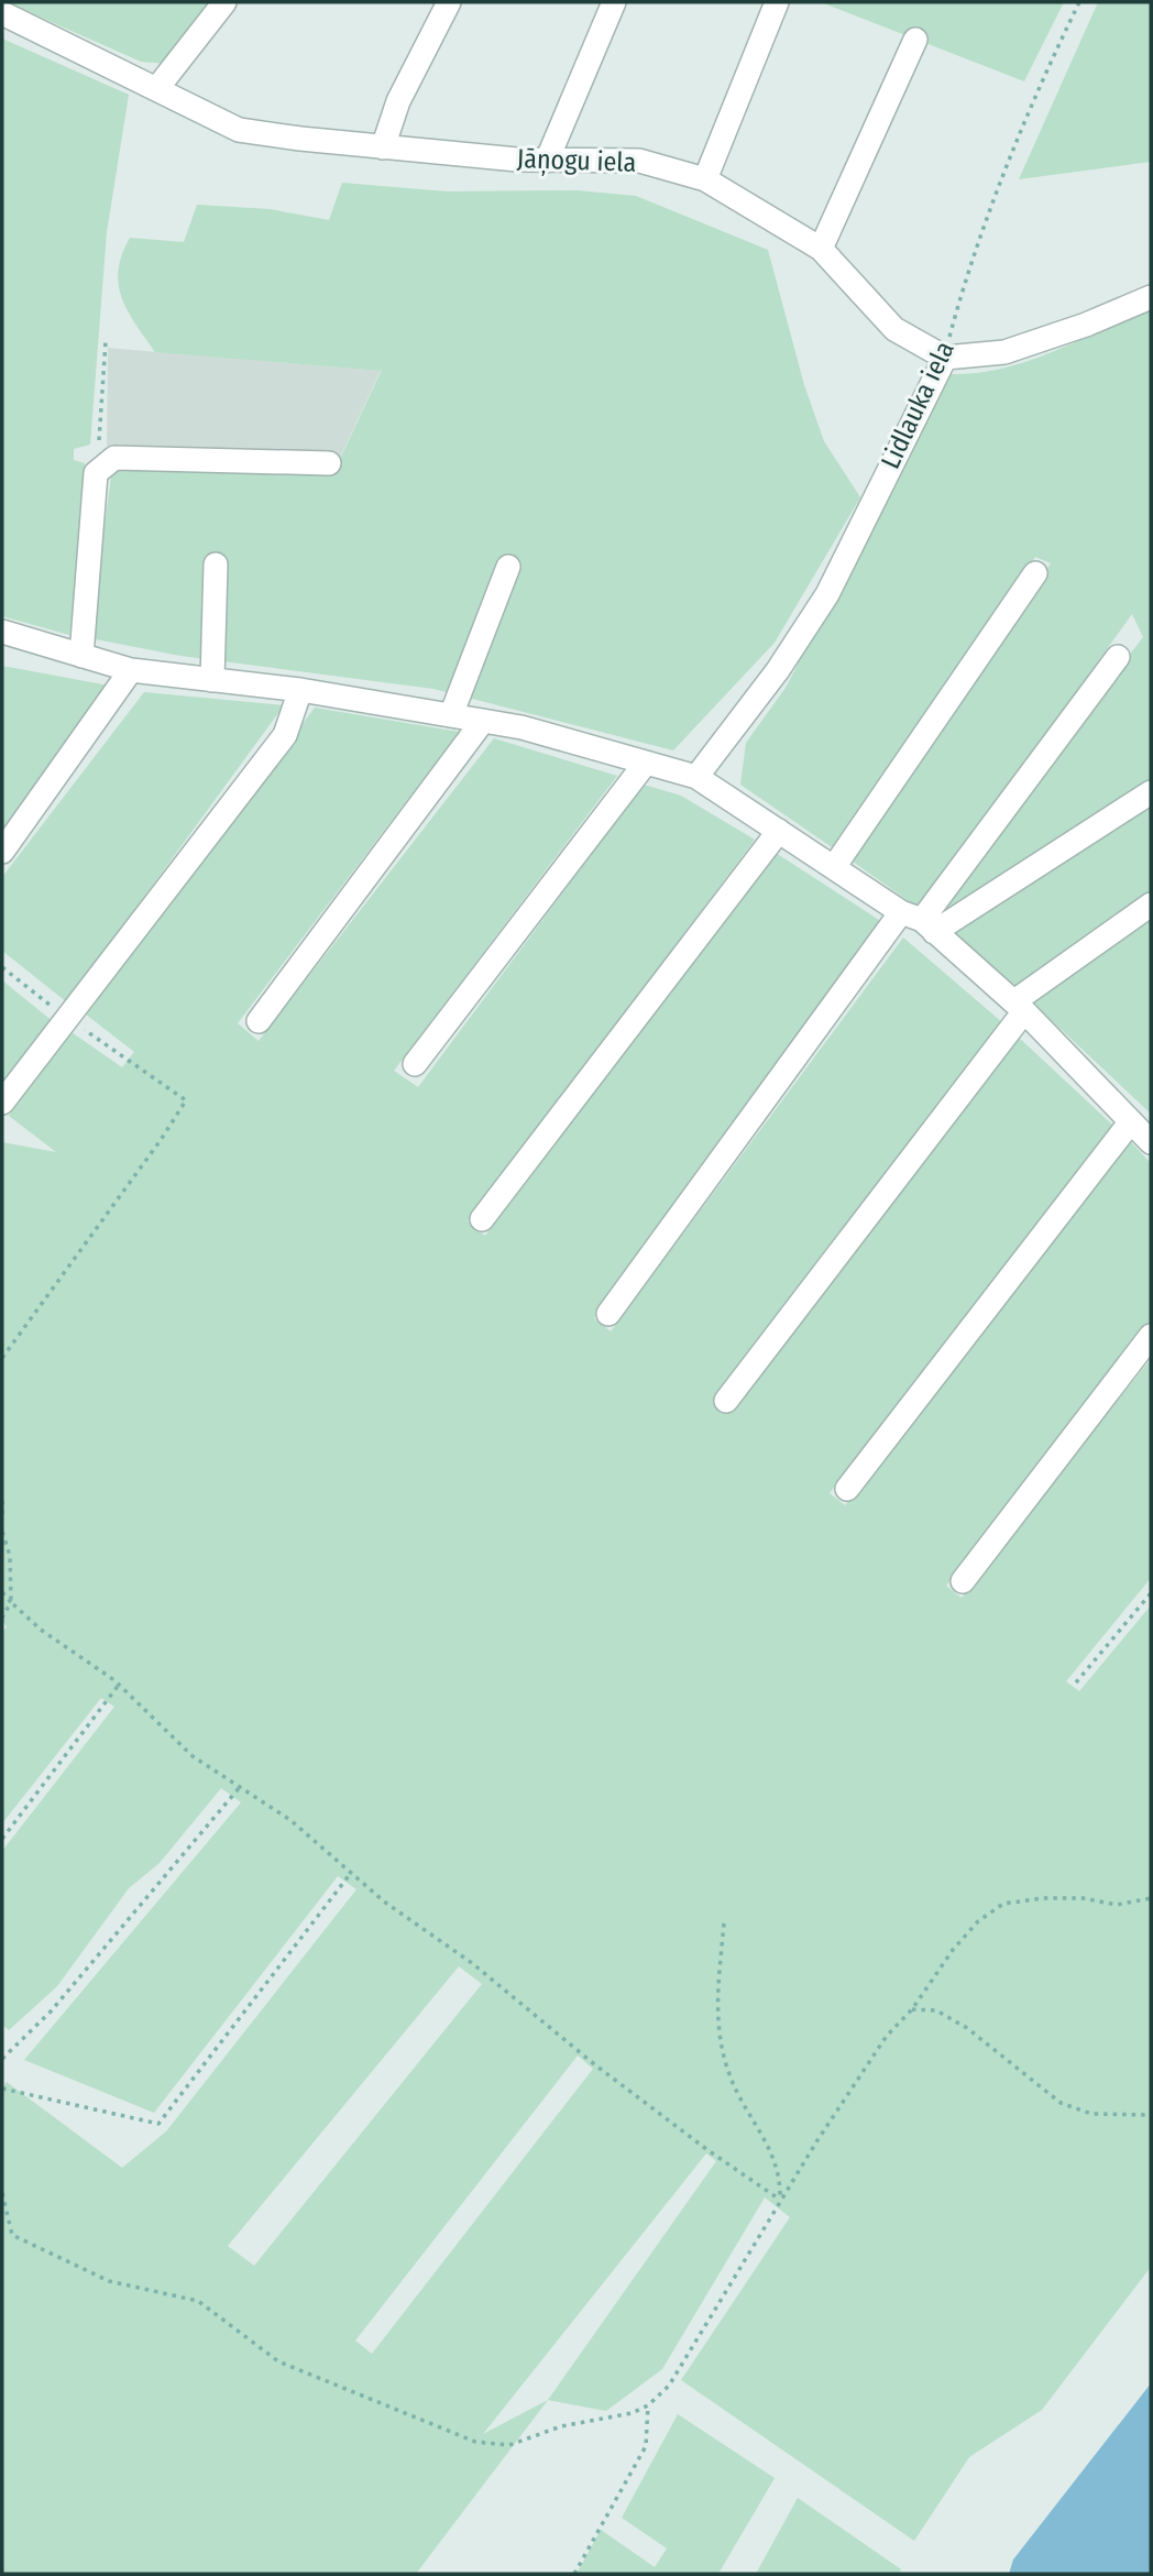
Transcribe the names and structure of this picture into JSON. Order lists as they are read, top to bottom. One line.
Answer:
{"streets":{"street":["Jāņogu iela","Lidlauka iela"]},"crossings":[["Jāņogu iela","Lidlauka iela"]]}
